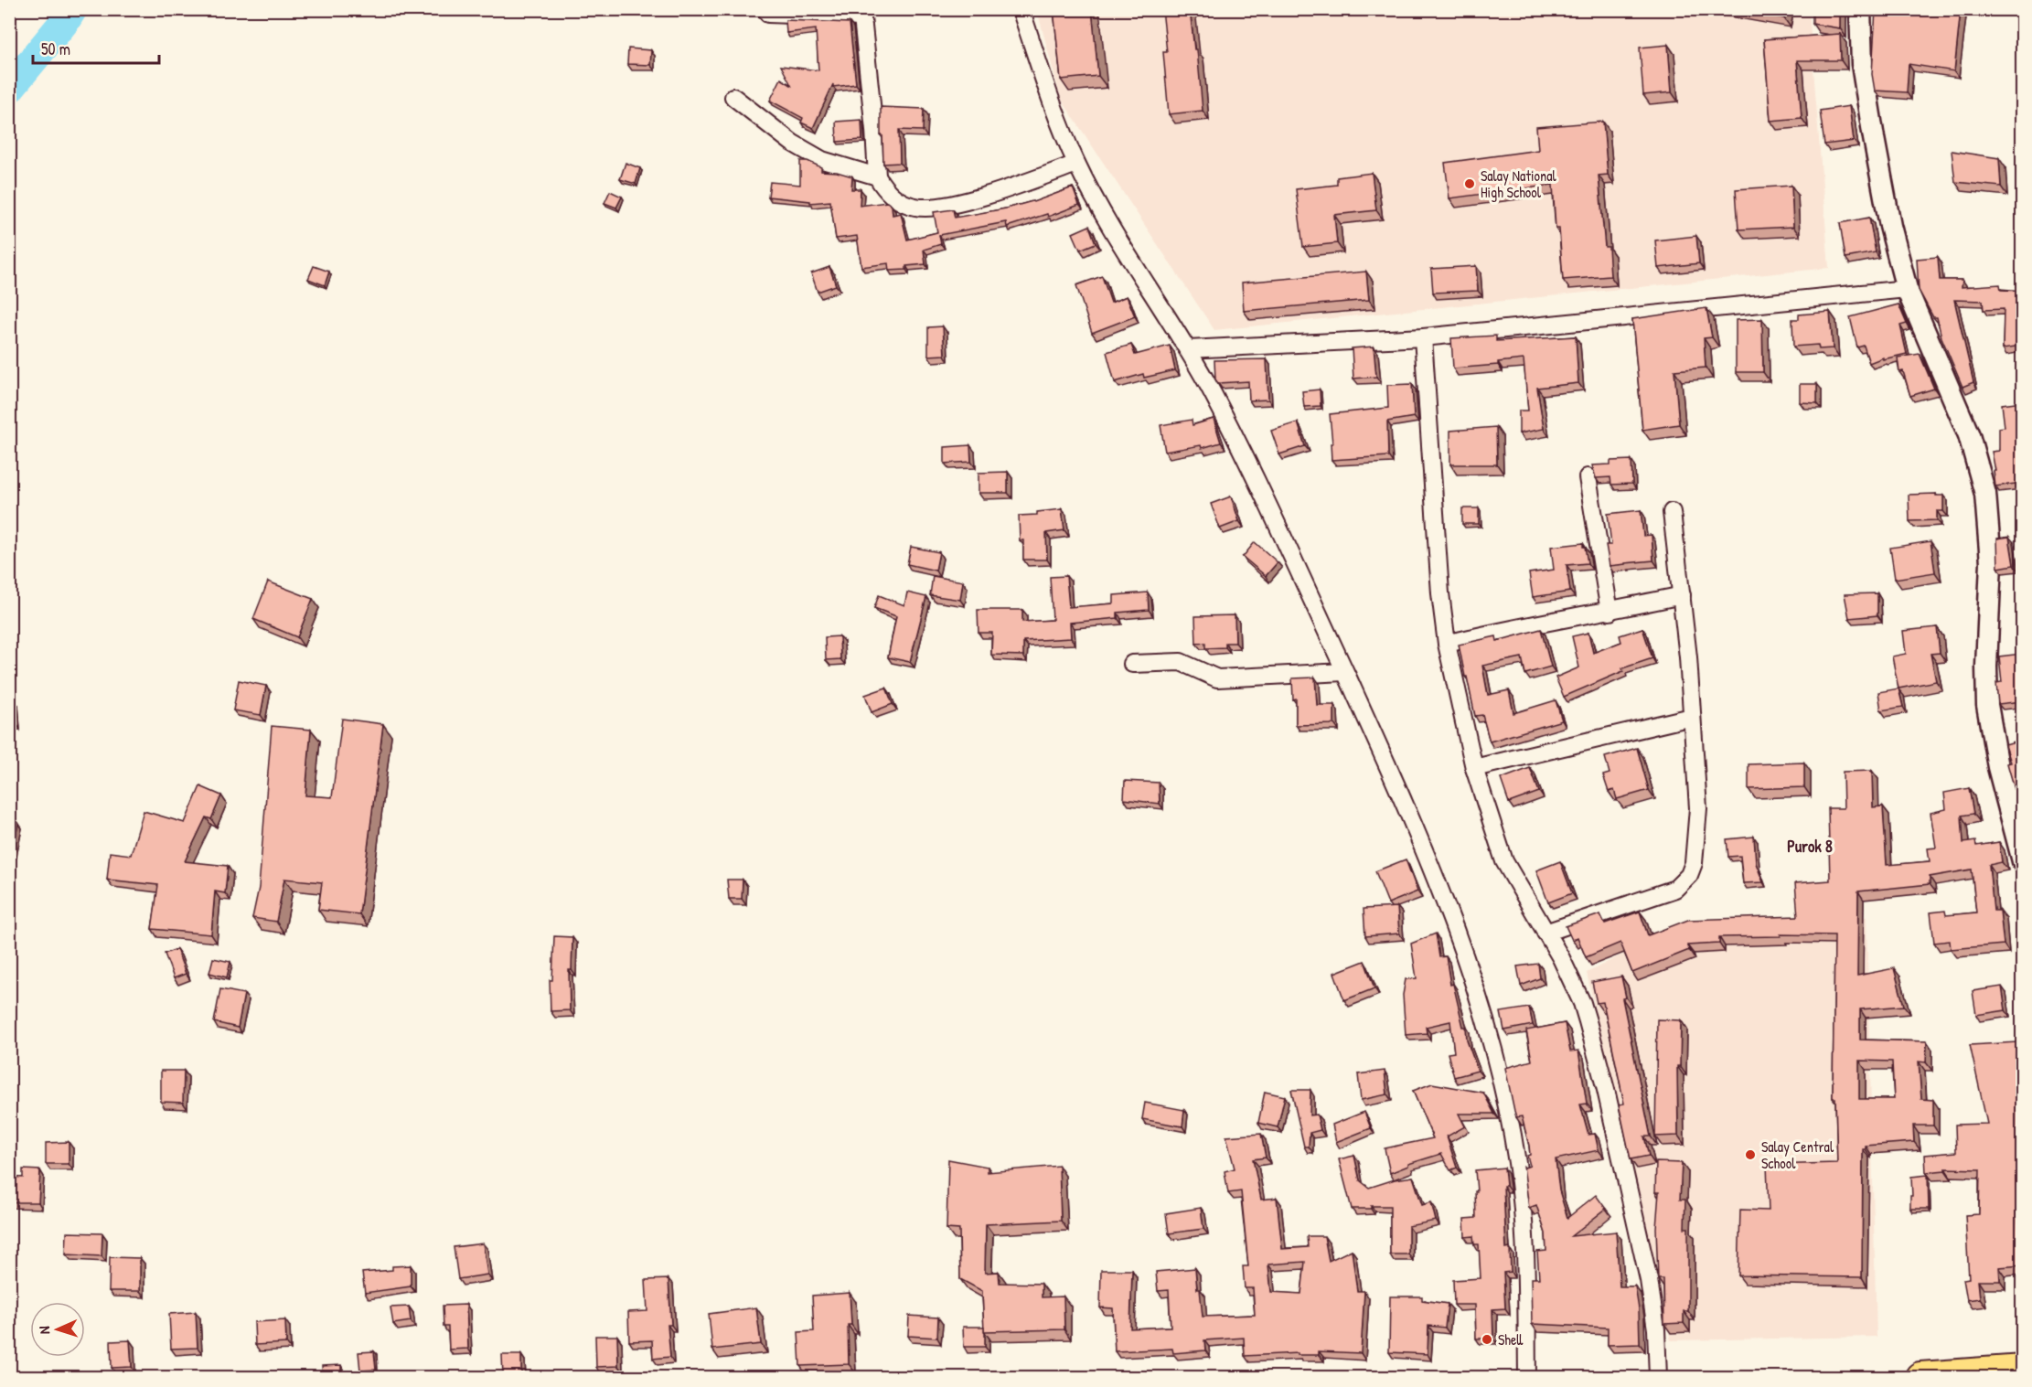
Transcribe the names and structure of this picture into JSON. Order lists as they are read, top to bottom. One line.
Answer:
{"districts":["Purok 8"],"places":["Salay National High School","Salay Central School","Shell"],"scale_bar":"50 m","north":"left"}
